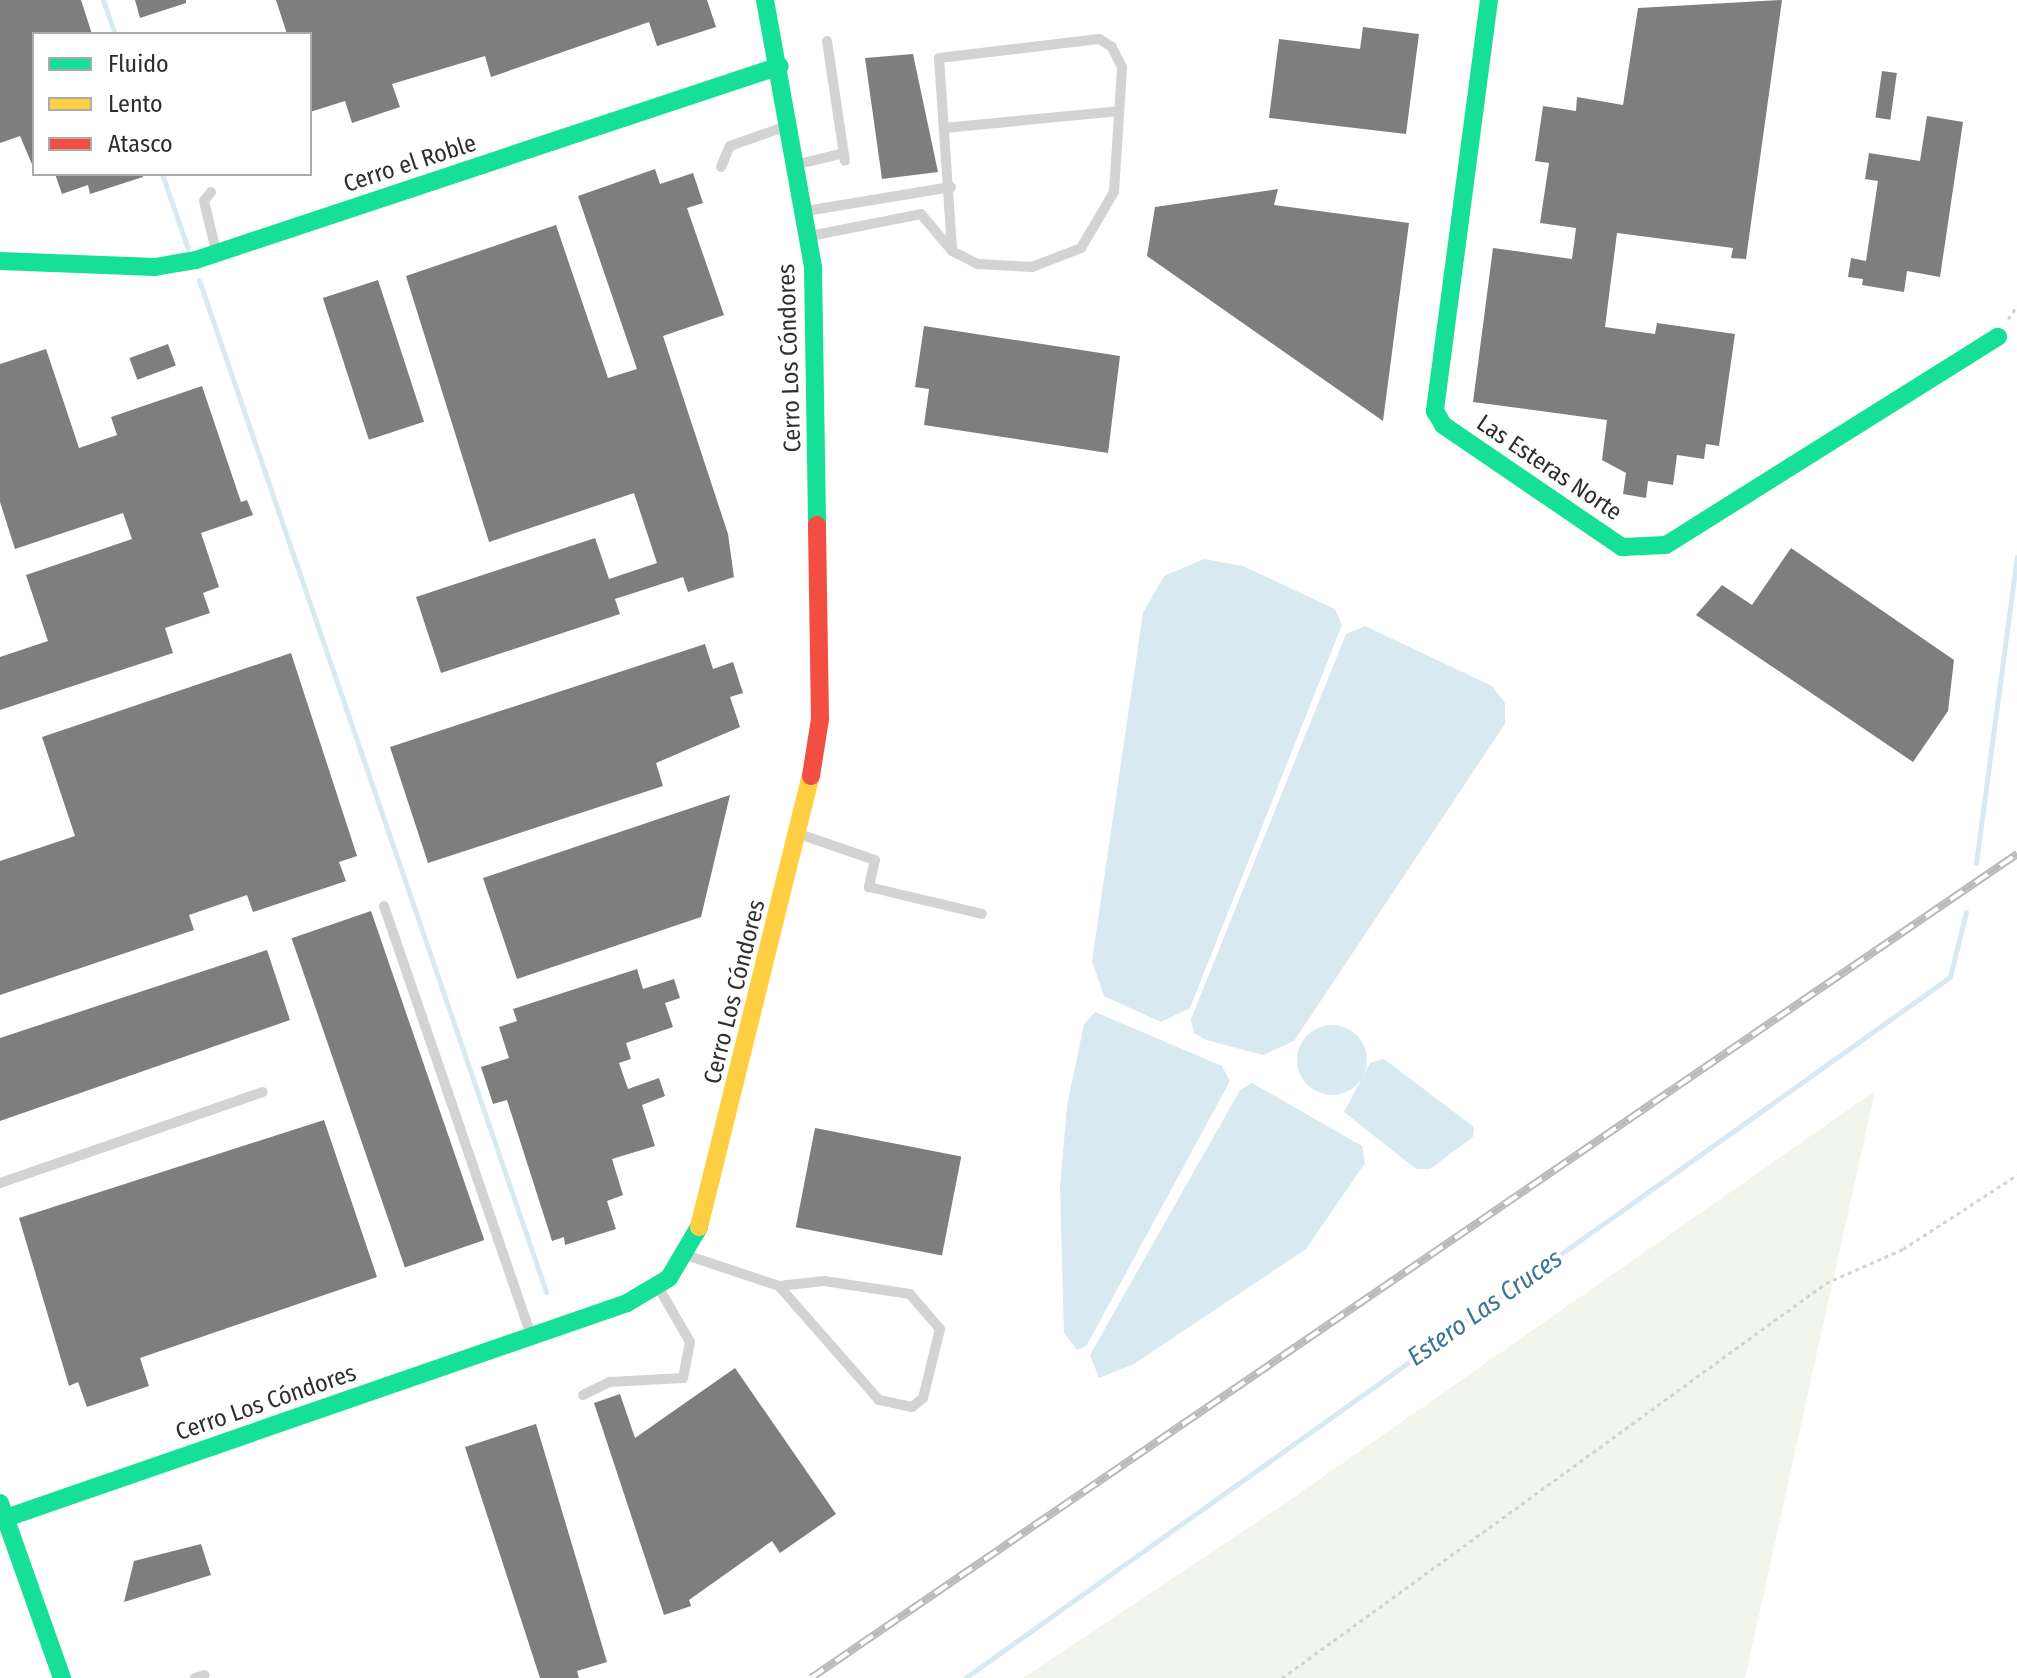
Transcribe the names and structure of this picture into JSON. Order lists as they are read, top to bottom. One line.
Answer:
{"streets":{"street":["Cerro el Roble","Cerro Los Cóndores","Las Esteras Norte"]},"crossings":[["Cerro el Roble","Cerro Los Cóndores"]],"water":["Estero Las Cruces"],"legend":["Fluido","Lento","Atasco"]}
